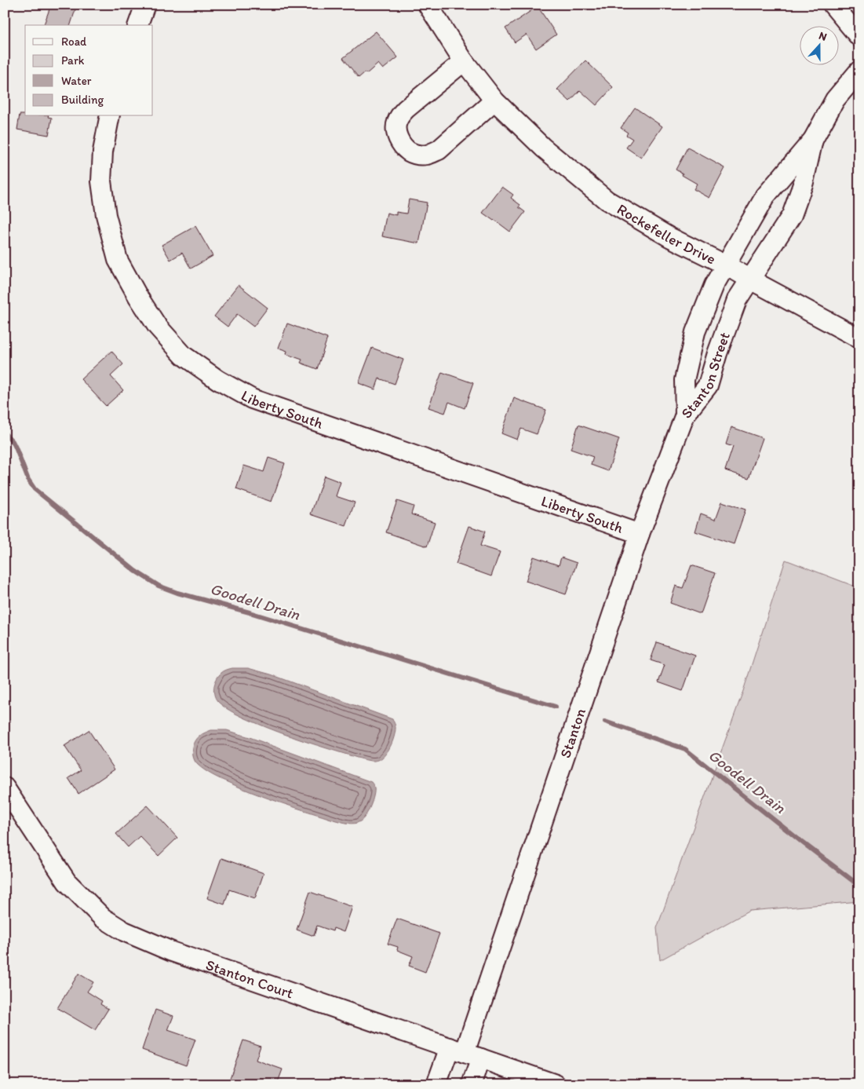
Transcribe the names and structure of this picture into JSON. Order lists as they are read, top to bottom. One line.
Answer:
{"streets":{"street":["Rockefeller Drive","Stanton Street","Liberty South","Stanton","Stanton Court"]},"crossings":[["Rockefeller Drive","Stanton Street"],["Stanton Street","Stanton"],["Liberty South","Stanton"],["Stanton","Stanton Court"]],"water":["Goodell Drain"],"legend":["Road","Park","Water","Building"],"north":"top"}
